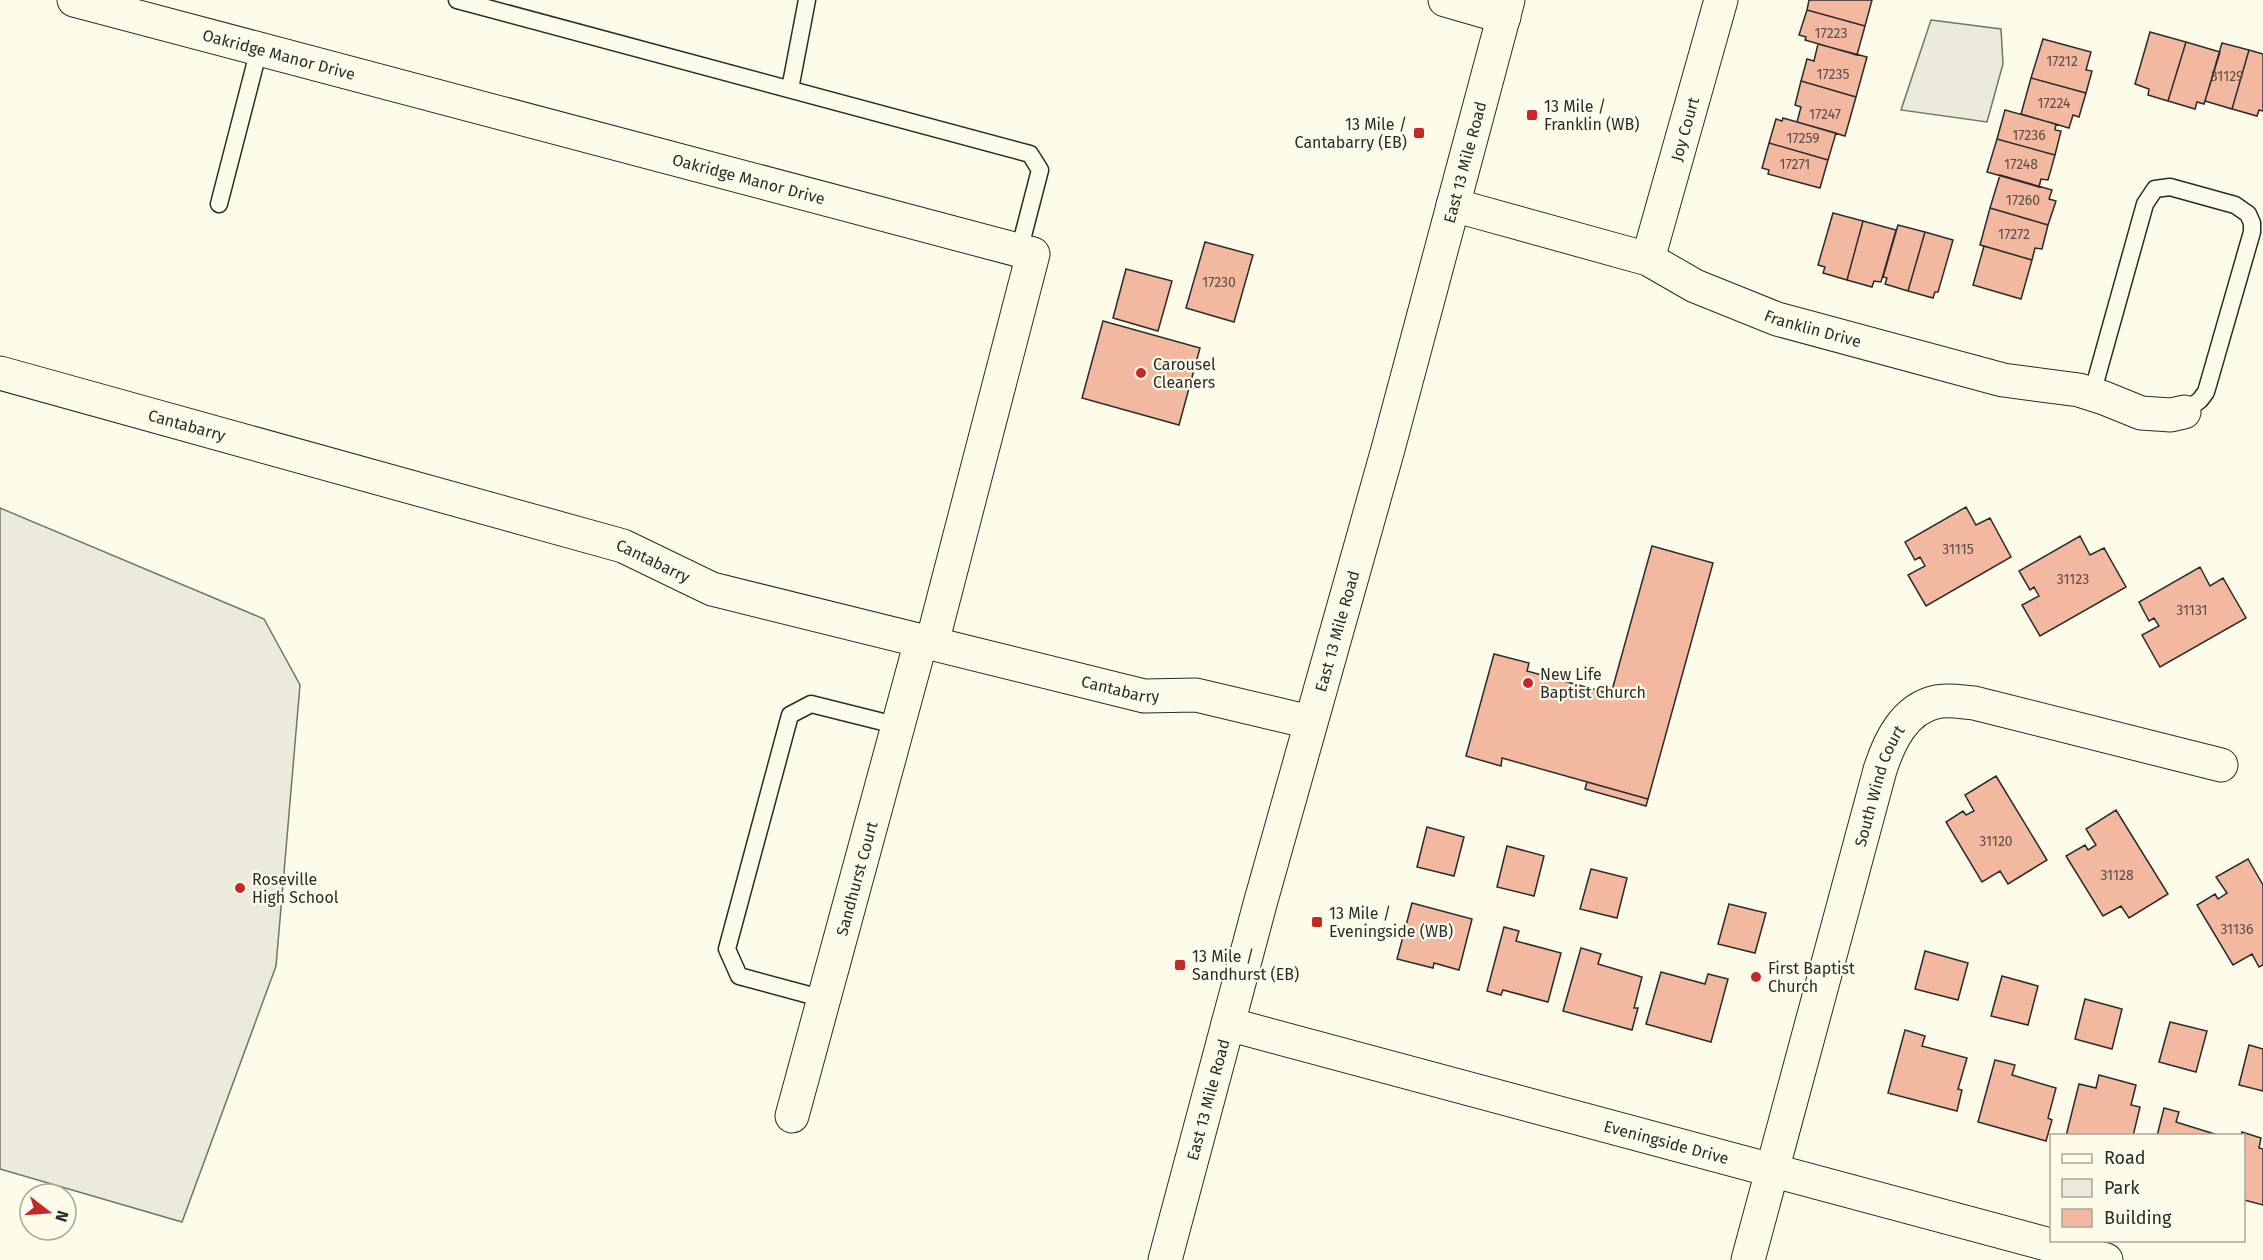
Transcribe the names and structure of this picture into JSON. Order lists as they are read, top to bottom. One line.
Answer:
{"streets":{"street":["Oakridge Manor Drive","Joy Court","East 13 Mile Road","Franklin Drive","Cantabarry","South Wind Court","Sandhurst Court","Eveningside Drive"]},"crossings":[["Joy Court","Franklin Drive"],["East 13 Mile Road","Franklin Drive"],["East 13 Mile Road","Cantabarry"],["East 13 Mile Road","Eveningside Drive"],["Cantabarry","Sandhurst Court"],["South Wind Court","Eveningside Drive"]],"places":{"transit":["13 Mile / Franklin (WB)","13 Mile / Cantabarry (EB)","13 Mile / Eveningside (WB)","13 Mile / Sandhurst (EB)"],"other":["Carousel Cleaners","New Life Baptist Church","Roseville High School","First Baptist Church"]},"house_numbers":["17223","17212","17235","31129","17224","17247","17236","17259","17271","17248","17260","17272","17230","31115","31123","31131","31120","31128","31136"],"legend":["Road","Park","Building"],"north":"right"}
